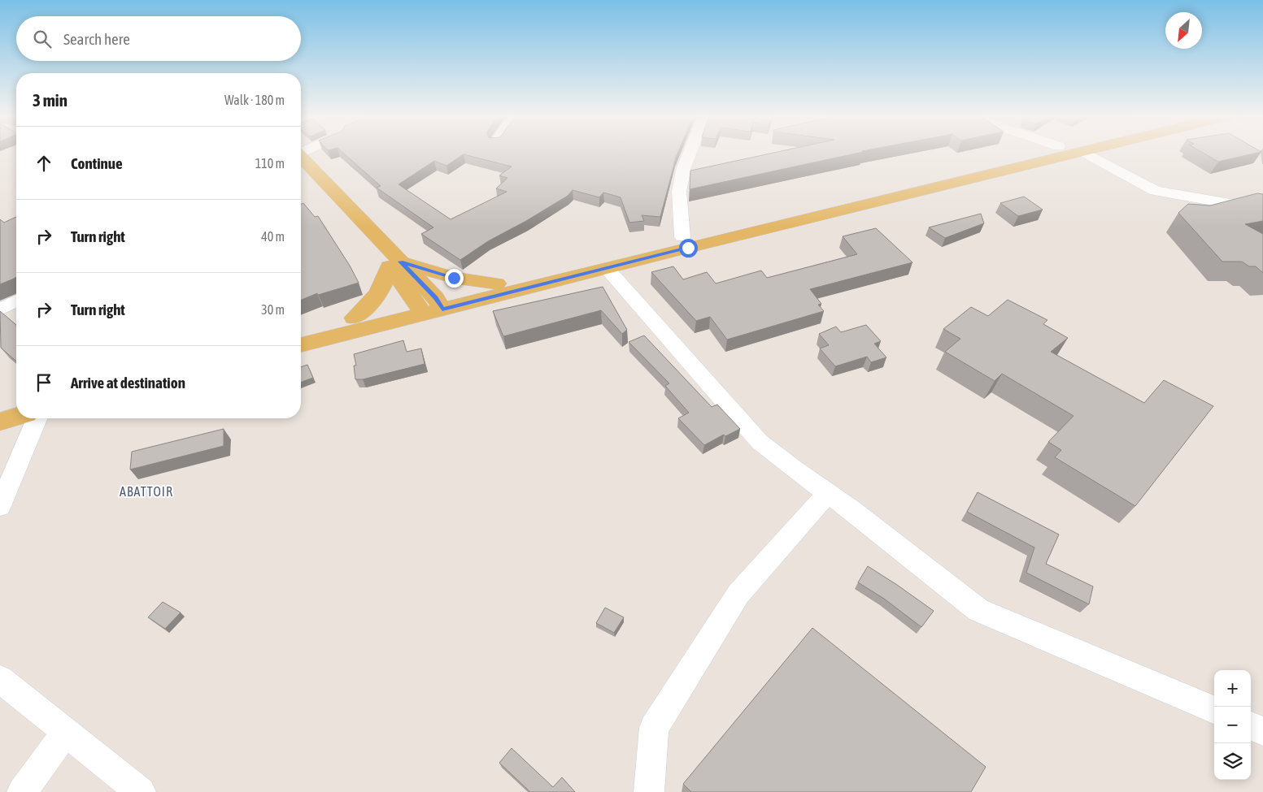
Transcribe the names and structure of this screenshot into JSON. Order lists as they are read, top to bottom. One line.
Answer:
{"districts":["ABATTOIR"],"north":"bottom left","page":{"search":"Search here","heading":["3 min","Walk · 180 m"],"list":[["Continue","110 m"],["Turn right","40 m"],["Turn right","30 m"],"Arrive at destination"],"map_buttons":["+","−"]}}
